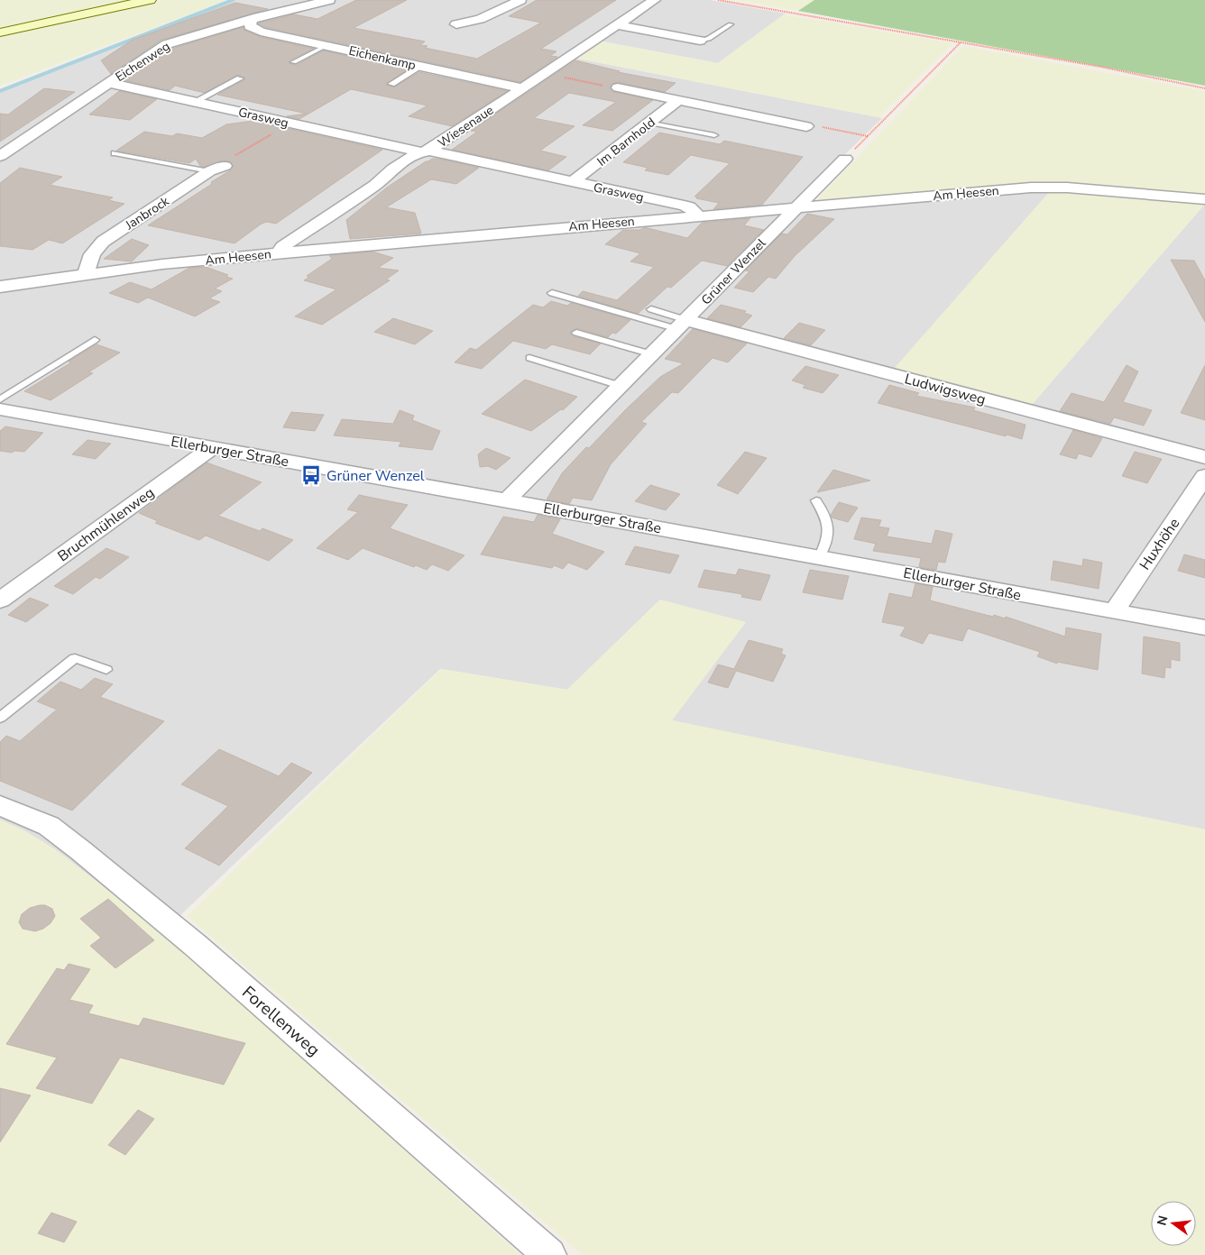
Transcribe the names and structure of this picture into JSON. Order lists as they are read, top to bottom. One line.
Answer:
{"streets":{"street":["Eichenkamp","Eichenweg","Grasweg","Wiesenaue","Im Barnhold","Am Heesen","Janbrock","Grüner Wenzel","Ludwigsweg","Ellerburger Straße","Bruchmühlenweg","Huxhöhe","Forellenweg"]},"crossings":[["Eichenkamp","Eichenweg"],["Eichenkamp","Wiesenaue"],["Eichenweg","Grasweg"],["Grasweg","Wiesenaue"],["Grasweg","Im Barnhold"],["Grasweg","Am Heesen"],["Wiesenaue","Am Heesen"],["Am Heesen","Janbrock"],["Am Heesen","Grüner Wenzel"],["Grüner Wenzel","Ludwigsweg"],["Grüner Wenzel","Ellerburger Straße"],["Ellerburger Straße","Bruchmühlenweg"],["Ellerburger Straße","Huxhöhe"]],"places":{"bus stop":["Grüner Wenzel"]},"north":"left"}
